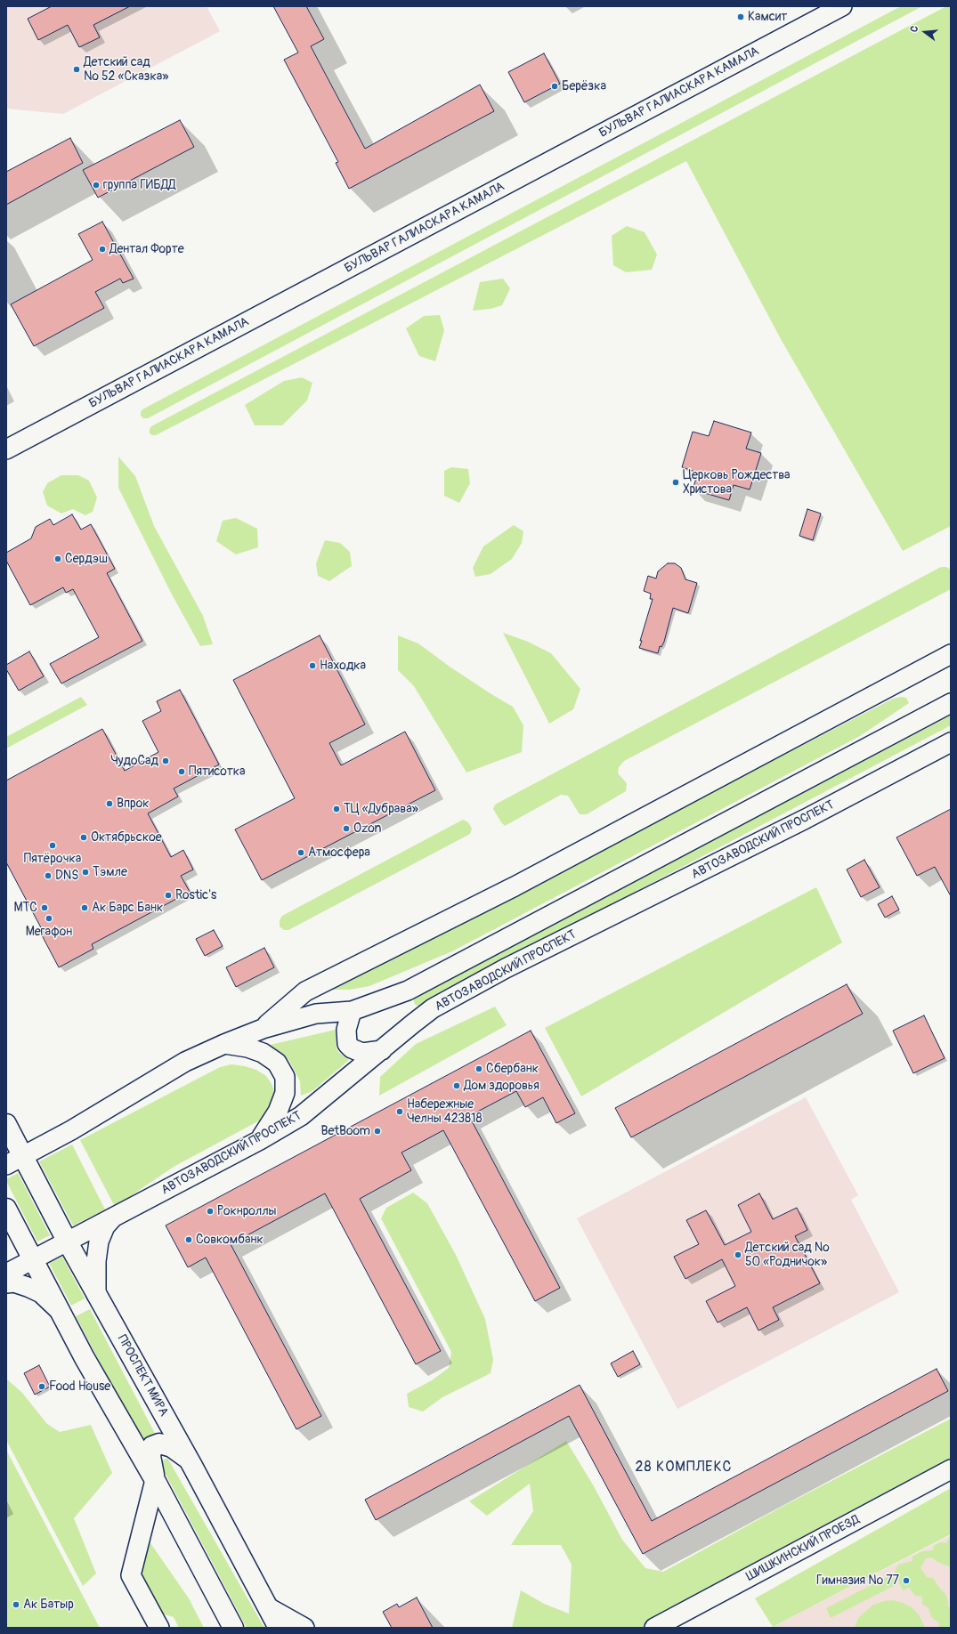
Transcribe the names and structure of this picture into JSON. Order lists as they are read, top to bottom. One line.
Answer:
{"streets":{"main road":["ПРОСПЕКТ МИРА"],"street":["БУЛЬВАР ГАЛИАСКАРА КАМАЛА","АВТОЗАВОДСКИЙ ПРОСПЕКТ","ШИШКИНСКИЙ ПРОЕЗД"]},"crossings":[["АВТОЗАВОДСКИЙ ПРОСПЕКТ","ПРОСПЕКТ МИРА"]],"districts":["28 КОМПЛЕКС"],"places":["Камсит","Детский сад № 52 «Сказка»","Берёзка","группа ГИБДД","Дентал Форте","Церковь Рождества Христова","Сердэш","Находка","ЧудоСад","Пятисотка","Впрок","ТЦ «Дубрава»","Ozon","Октябрьское","Пятёрочка","Атмосфера","Тэмле","DNS","Rostic's","МТС","Ак Барс Банк","Мегафон","Сбербанк","Дом здоровья","Набережные Челны 423818","BetBoom","Рокнроллы","Совкомбанк","Детский сад № 50 «Родничок»","Food House","Гимназия № 77","Ак Батыр"],"north":"left"}
